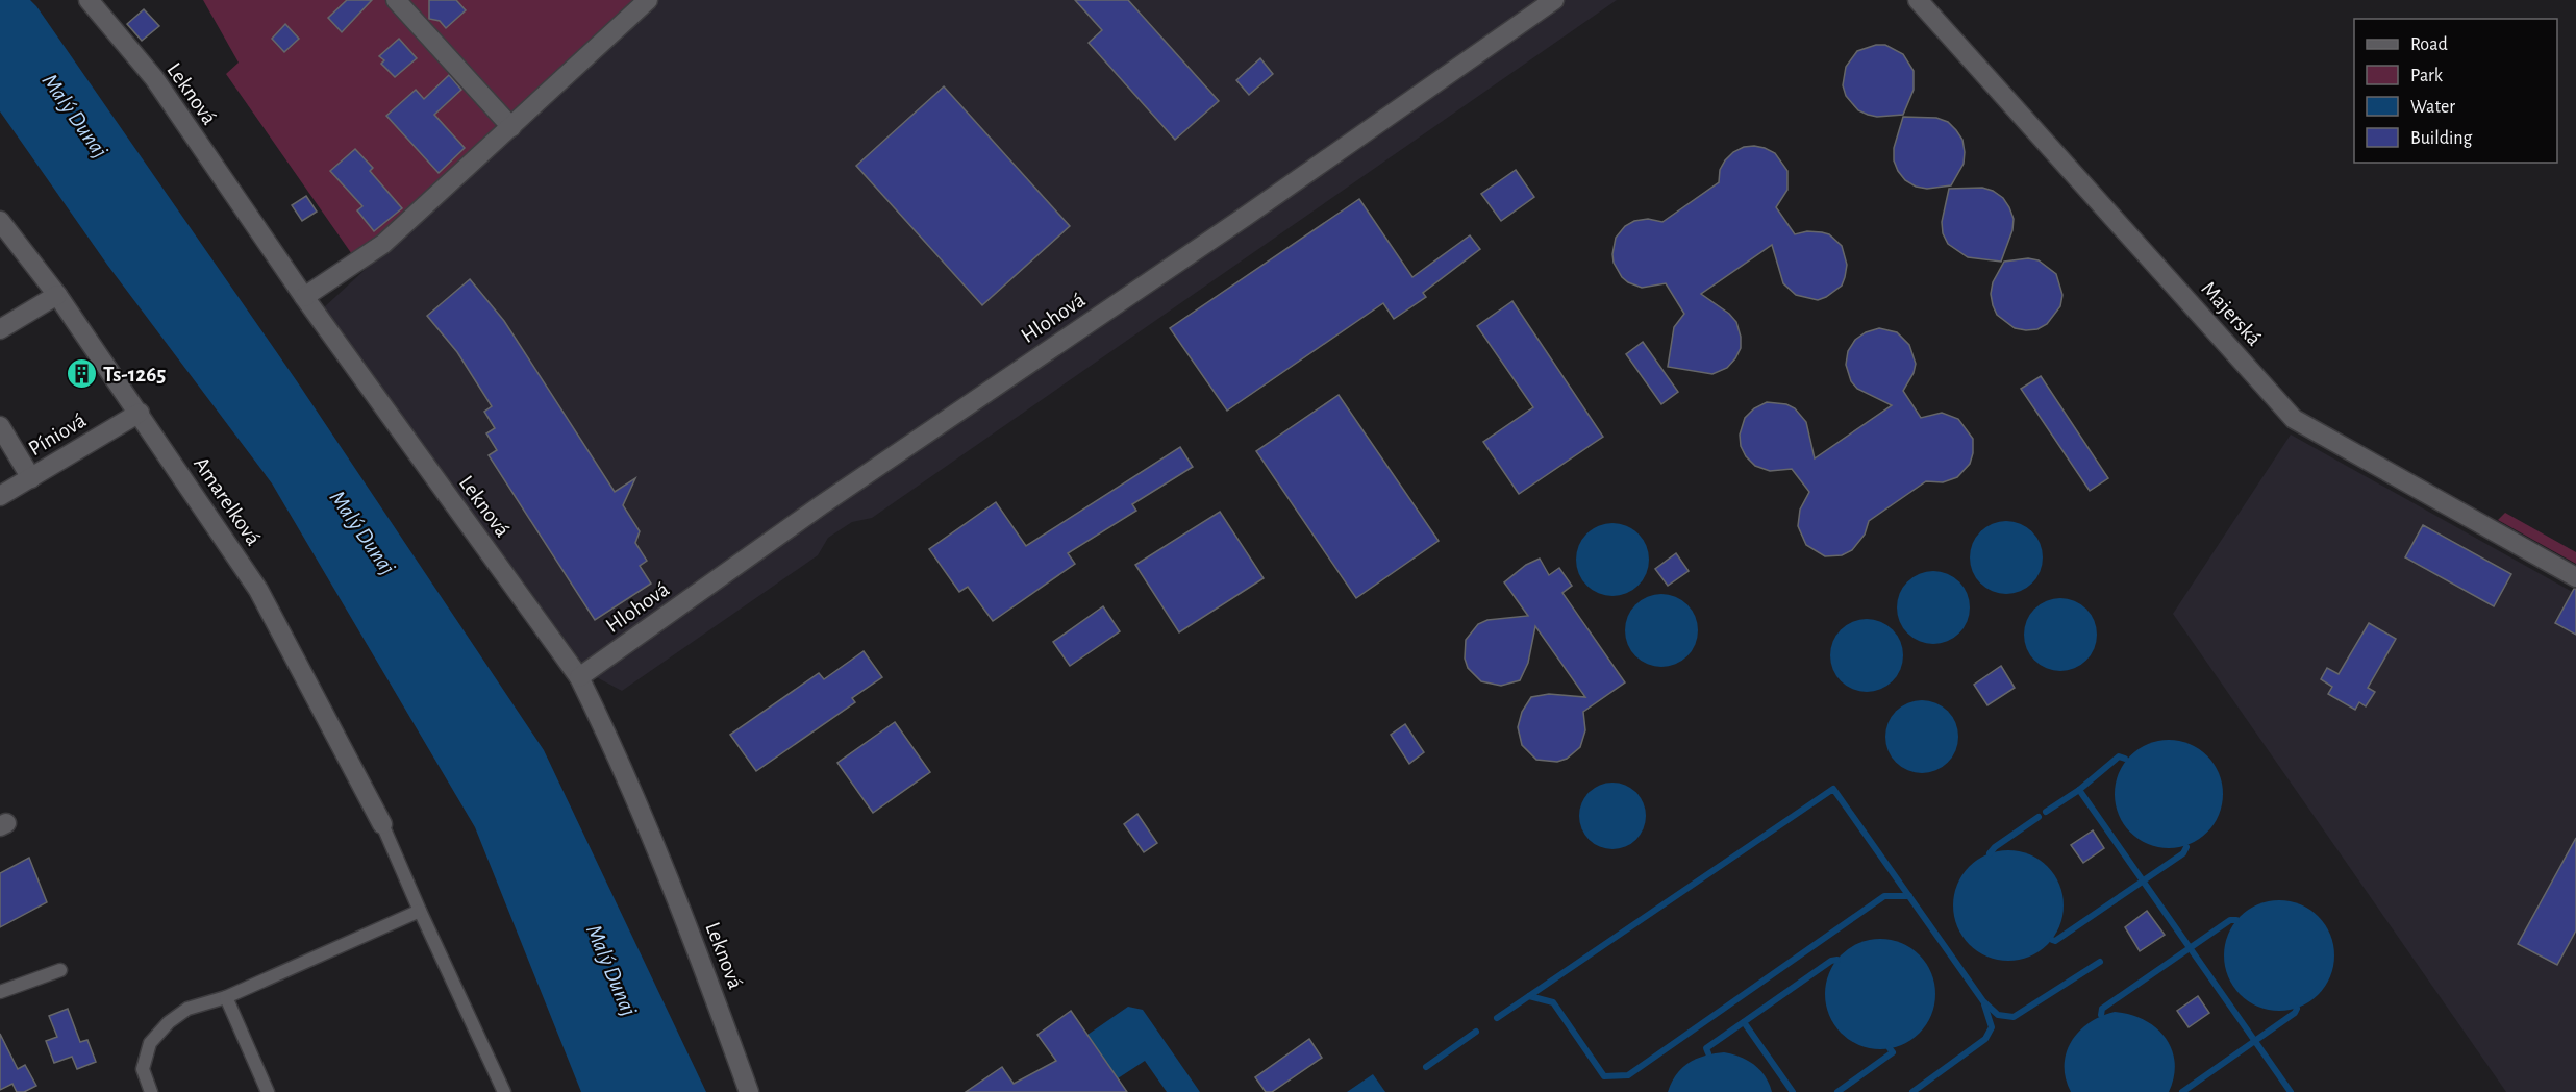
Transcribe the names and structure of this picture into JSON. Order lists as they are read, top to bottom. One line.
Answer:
{"streets":{"street":["Leknová","Majerská","Hlohová","Píniová","Amarelková"]},"crossings":[["Leknová","Hlohová"],["Píniová","Amarelková"]],"water":["Malý Dunaj"],"places":{"building":["Ts-1265"]},"legend":["Road","Park","Water","Building"]}
